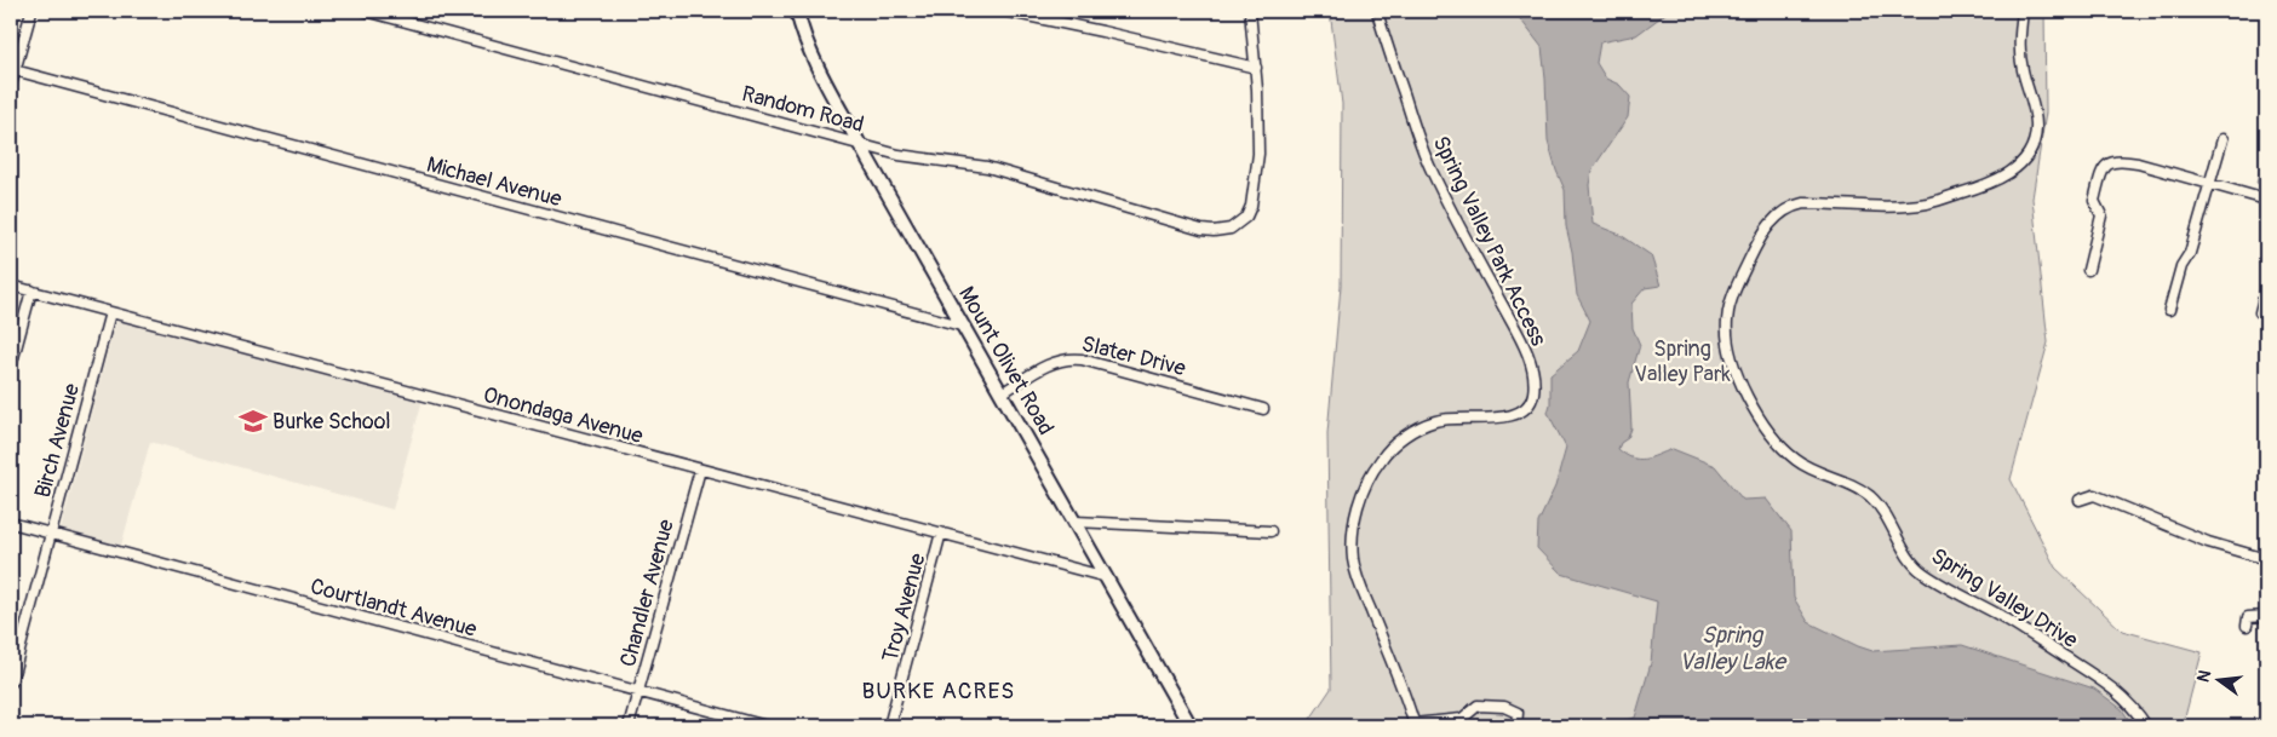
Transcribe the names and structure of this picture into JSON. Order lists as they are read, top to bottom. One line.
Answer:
{"streets":{"street":["Random Road","Michael Avenue","Spring Valley Park Access","Slater Drive","Mount Olivet Road","Onondaga Avenue","Birch Avenue","Chandler Avenue","Spring Valley Drive","Courtlandt Avenue","Troy Avenue"]},"crossings":[["Random Road","Mount Olivet Road"],["Michael Avenue","Mount Olivet Road"],["Slater Drive","Mount Olivet Road"],["Mount Olivet Road","Onondaga Avenue"],["Onondaga Avenue","Birch Avenue"],["Onondaga Avenue","Chandler Avenue"],["Onondaga Avenue","Troy Avenue"],["Birch Avenue","Courtlandt Avenue"],["Chandler Avenue","Courtlandt Avenue"]],"districts":["BURKE ACRES"],"water":["Spring Valley Lake"],"parks":["Spring Valley Park"],"places":{"school or university":["Burke School"]},"north":"left"}
